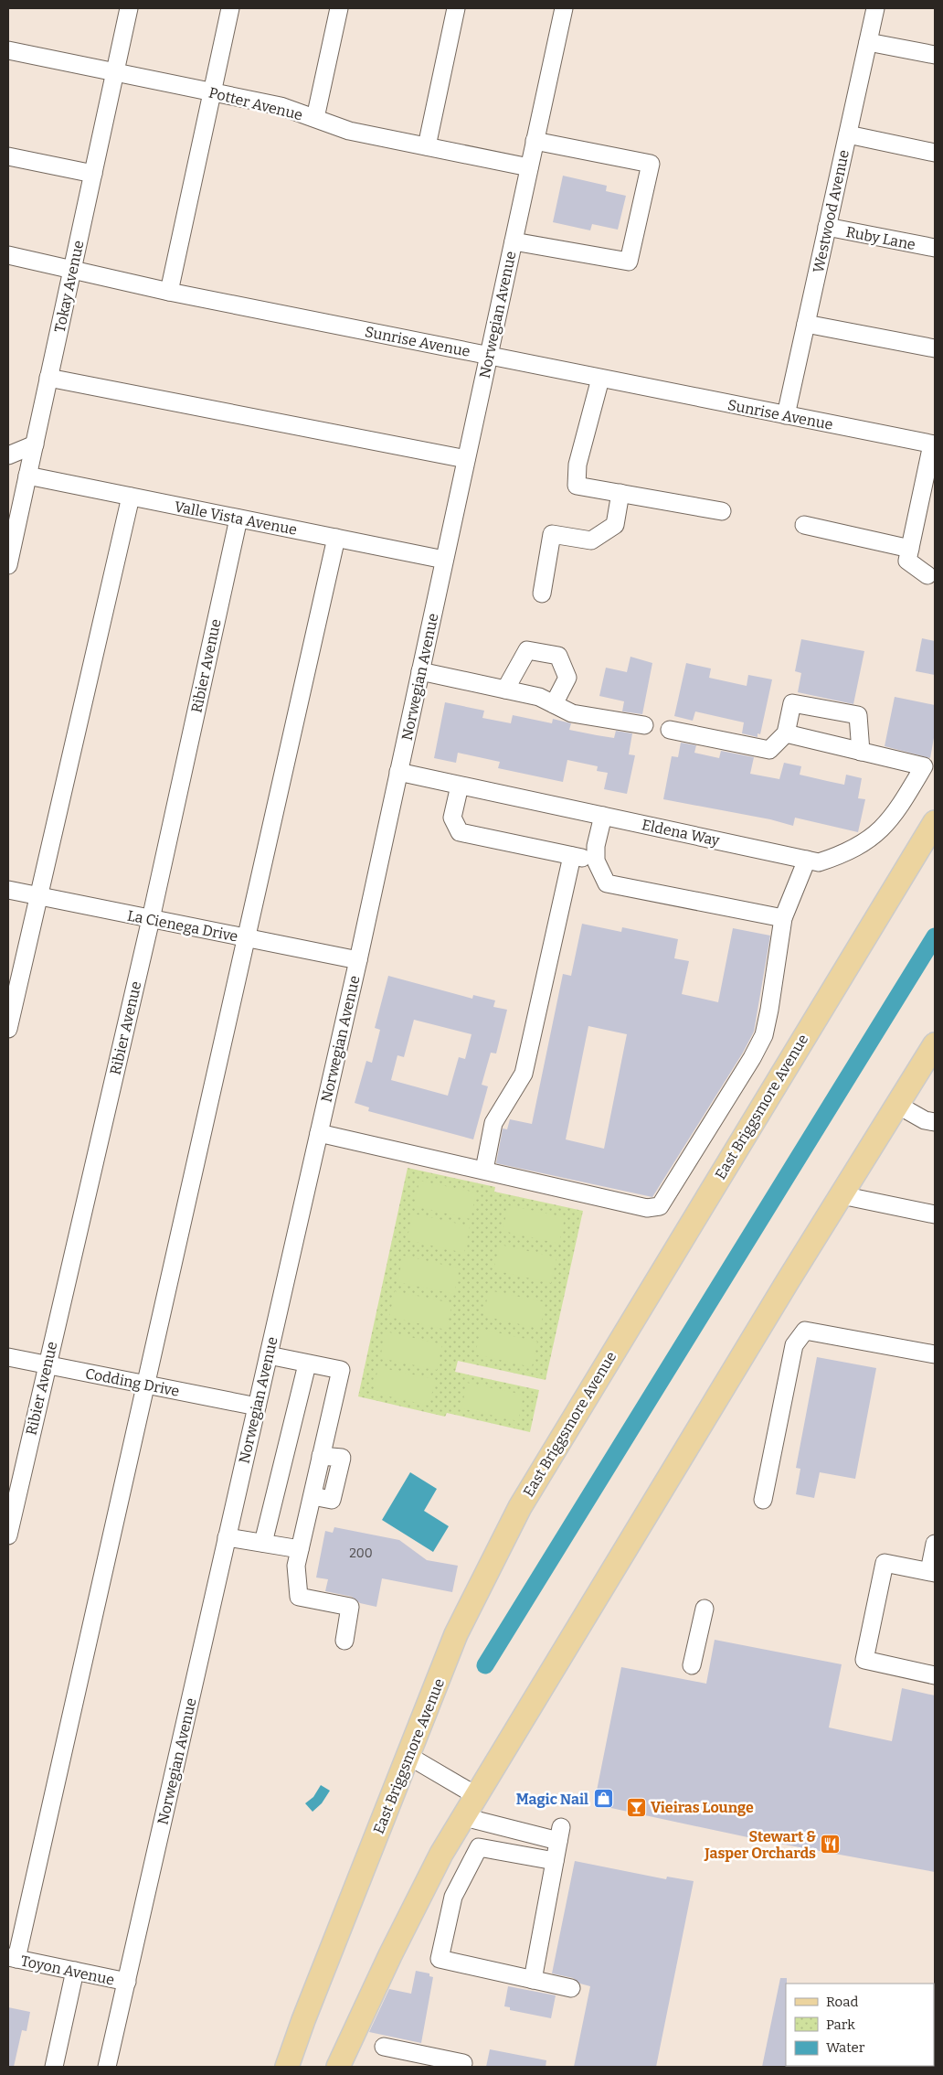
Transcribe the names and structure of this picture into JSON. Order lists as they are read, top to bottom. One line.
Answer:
{"streets":{"main road":["East Briggsmore Avenue"],"street":["Potter Avenue","Westwood Avenue","Ruby Lane","Tokay Avenue","Norwegian Avenue","Sunrise Avenue","Valle Vista Avenue","Ribier Avenue","Eldena Way","La Cienega Drive","Codding Drive","Toyon Avenue"]},"crossings":[["Potter Avenue","Tokay Avenue"],["Potter Avenue","Norwegian Avenue"],["Westwood Avenue","Ruby Lane"],["Westwood Avenue","Sunrise Avenue"],["Tokay Avenue","Sunrise Avenue"],["Tokay Avenue","Valle Vista Avenue"],["Norwegian Avenue","Sunrise Avenue"],["Norwegian Avenue","Valle Vista Avenue"],["Norwegian Avenue","Eldena Way"],["Norwegian Avenue","La Cienega Drive"],["Norwegian Avenue","Codding Drive"],["Norwegian Avenue","Toyon Avenue"],["Valle Vista Avenue","Ribier Avenue"],["Ribier Avenue","La Cienega Drive"],["Ribier Avenue","Codding Drive"]],"places":{"shop":["Magic Nail"],"bar":["Vieiras Lounge"],"restaurant":["Stewart & Jasper Orchards"]},"house_numbers":["200"],"legend":["Road","Park","Water"]}
